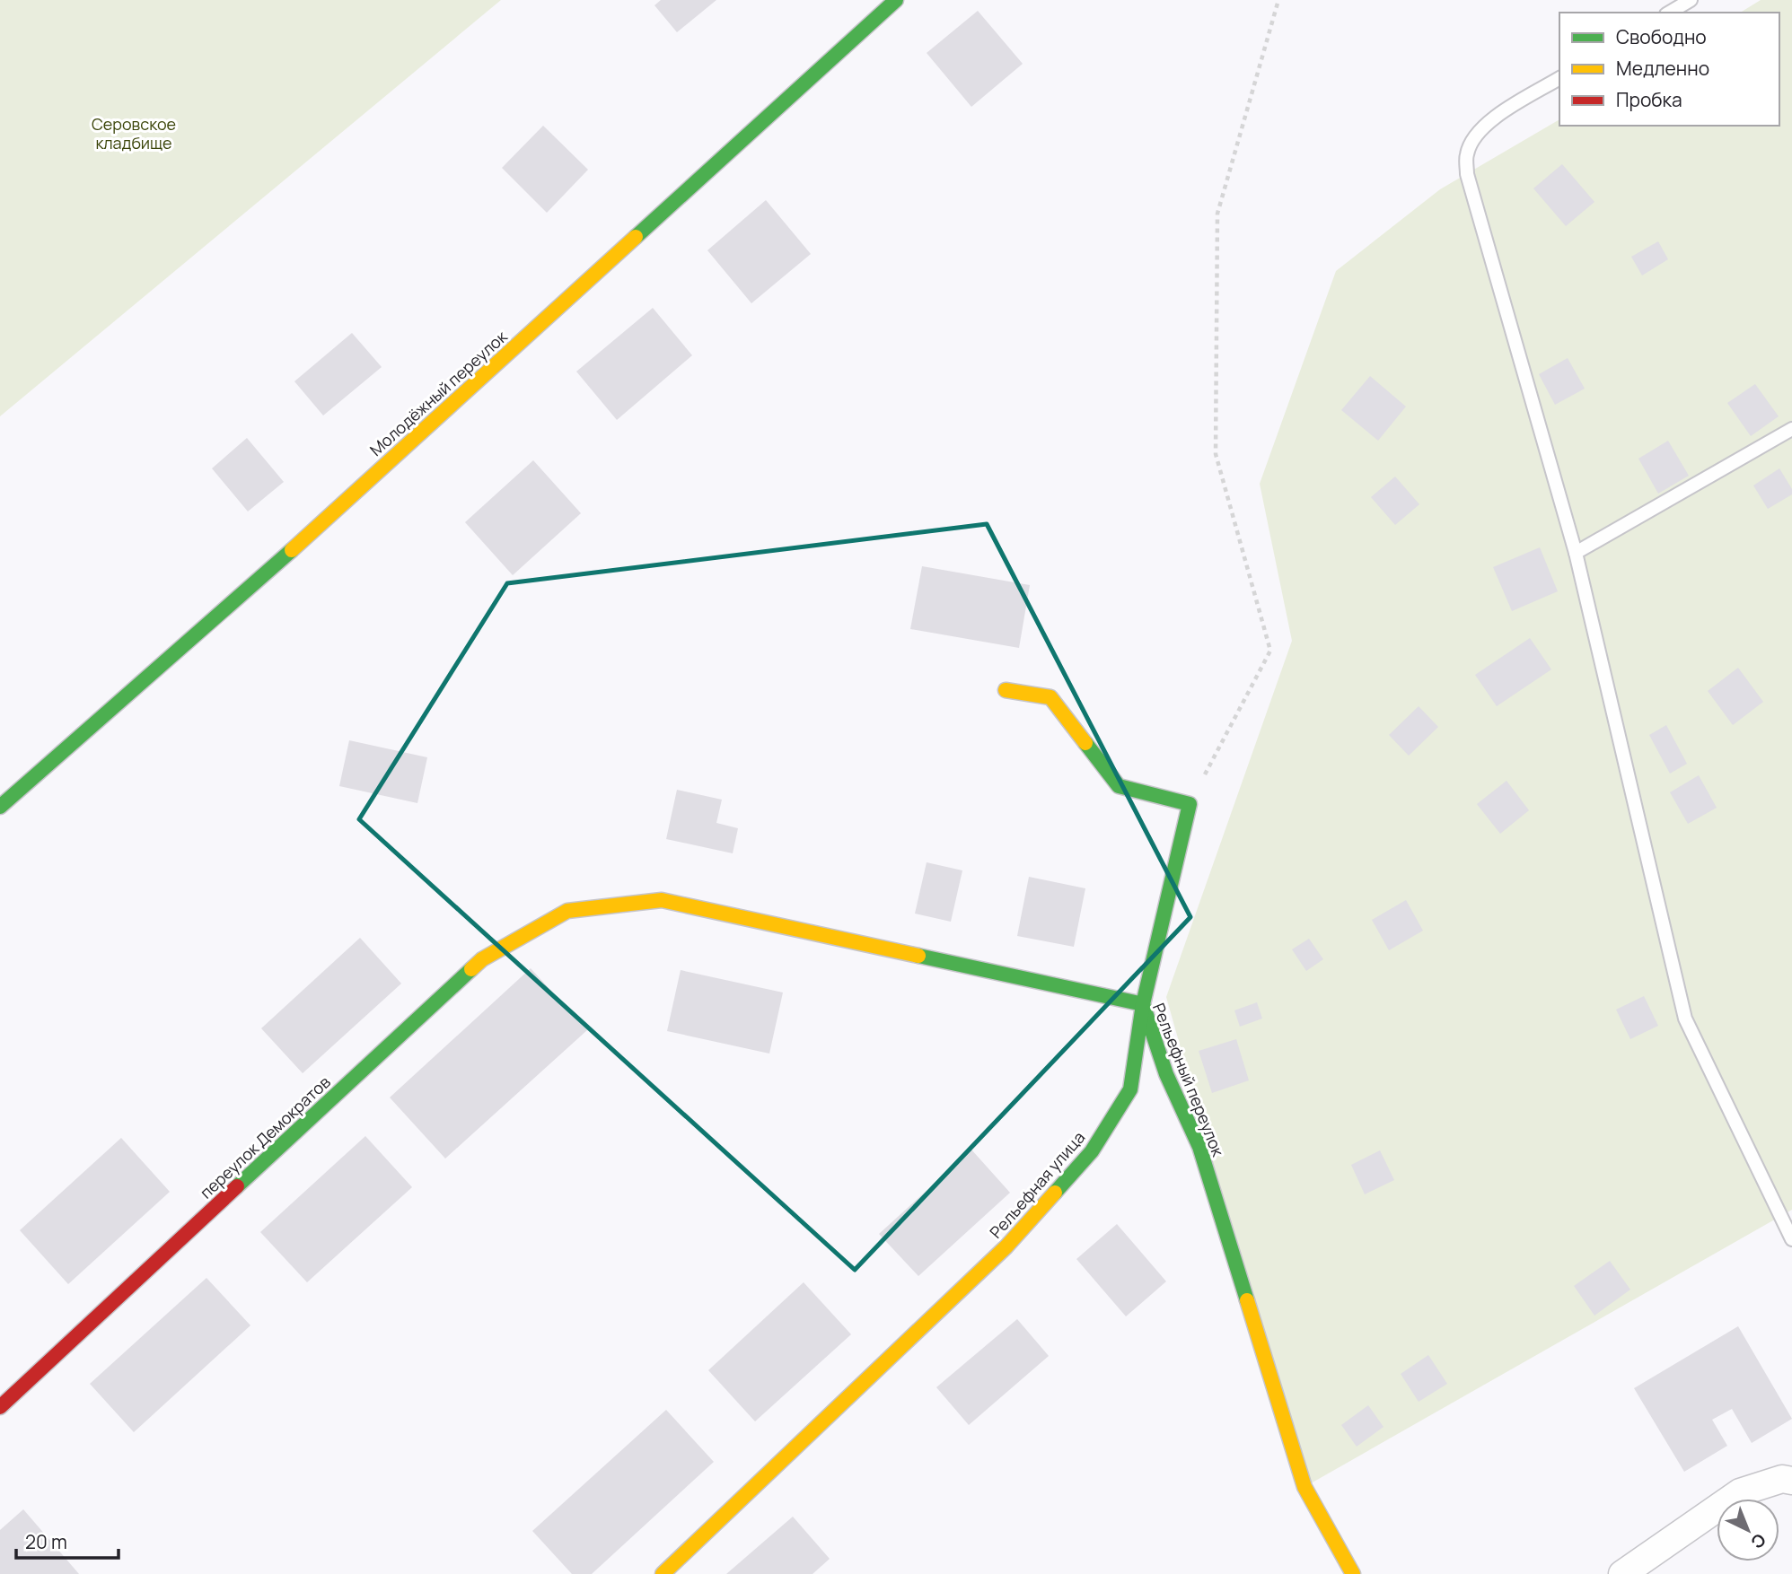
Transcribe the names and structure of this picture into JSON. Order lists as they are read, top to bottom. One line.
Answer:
{"streets":{"street":["Молодёжный переулок","Рельефный переулок","переулок Демократов","Рельефная улица"]},"crossings":[["Рельефный переулок","переулок Демократов"],["Рельефный переулок","Рельефная улица"]],"parks":["Серовское кладбище"],"legend":["Свободно","Медленно","Пробка"],"scale_bar":"20 m","north":"bottom right"}
